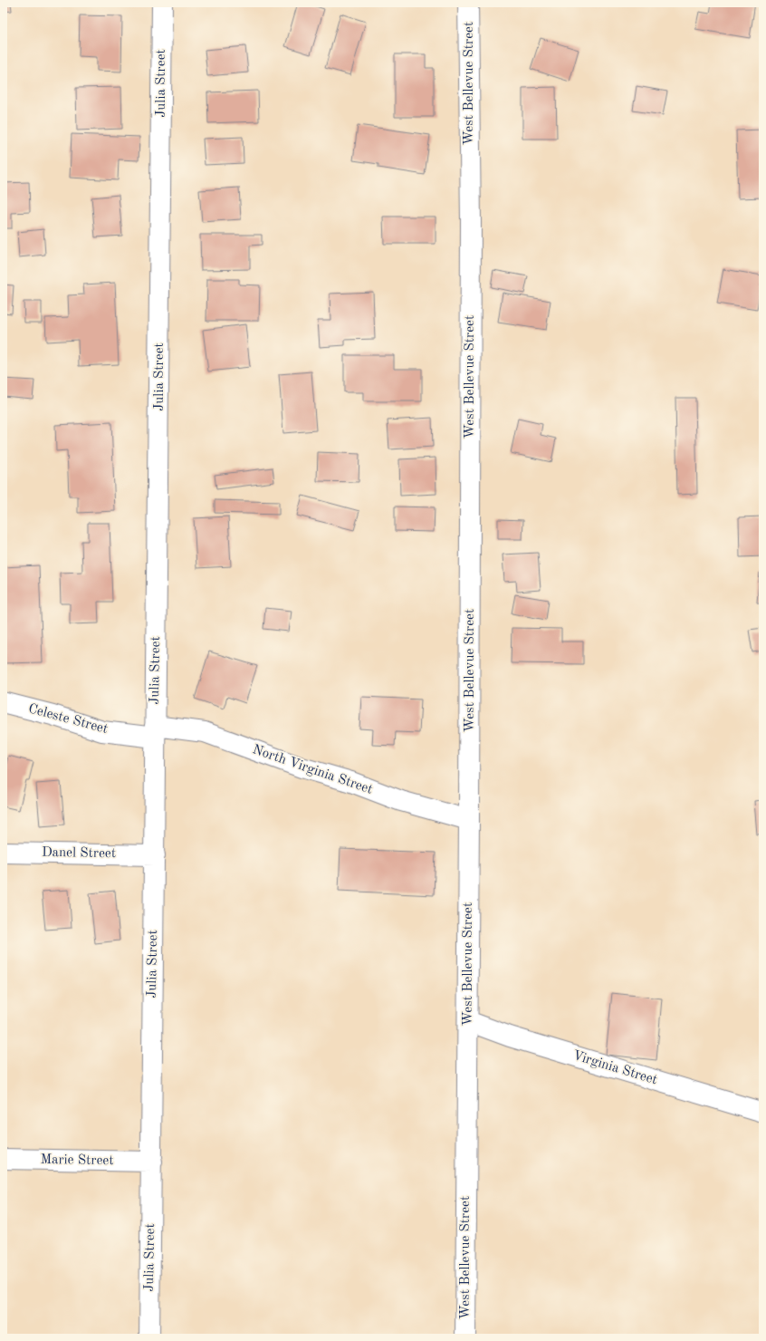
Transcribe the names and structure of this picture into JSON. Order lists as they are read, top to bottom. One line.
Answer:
{"streets":{"street":["Julia Street","West Bellevue Street","Celeste Street","North Virginia Street","Danel Street","Virginia Street","Marie Street"]},"crossings":[["Julia Street","Celeste Street"],["Julia Street","North Virginia Street"],["Julia Street","Danel Street"],["Julia Street","Marie Street"],["West Bellevue Street","North Virginia Street"],["West Bellevue Street","Virginia Street"],["Celeste Street","North Virginia Street"]]}
